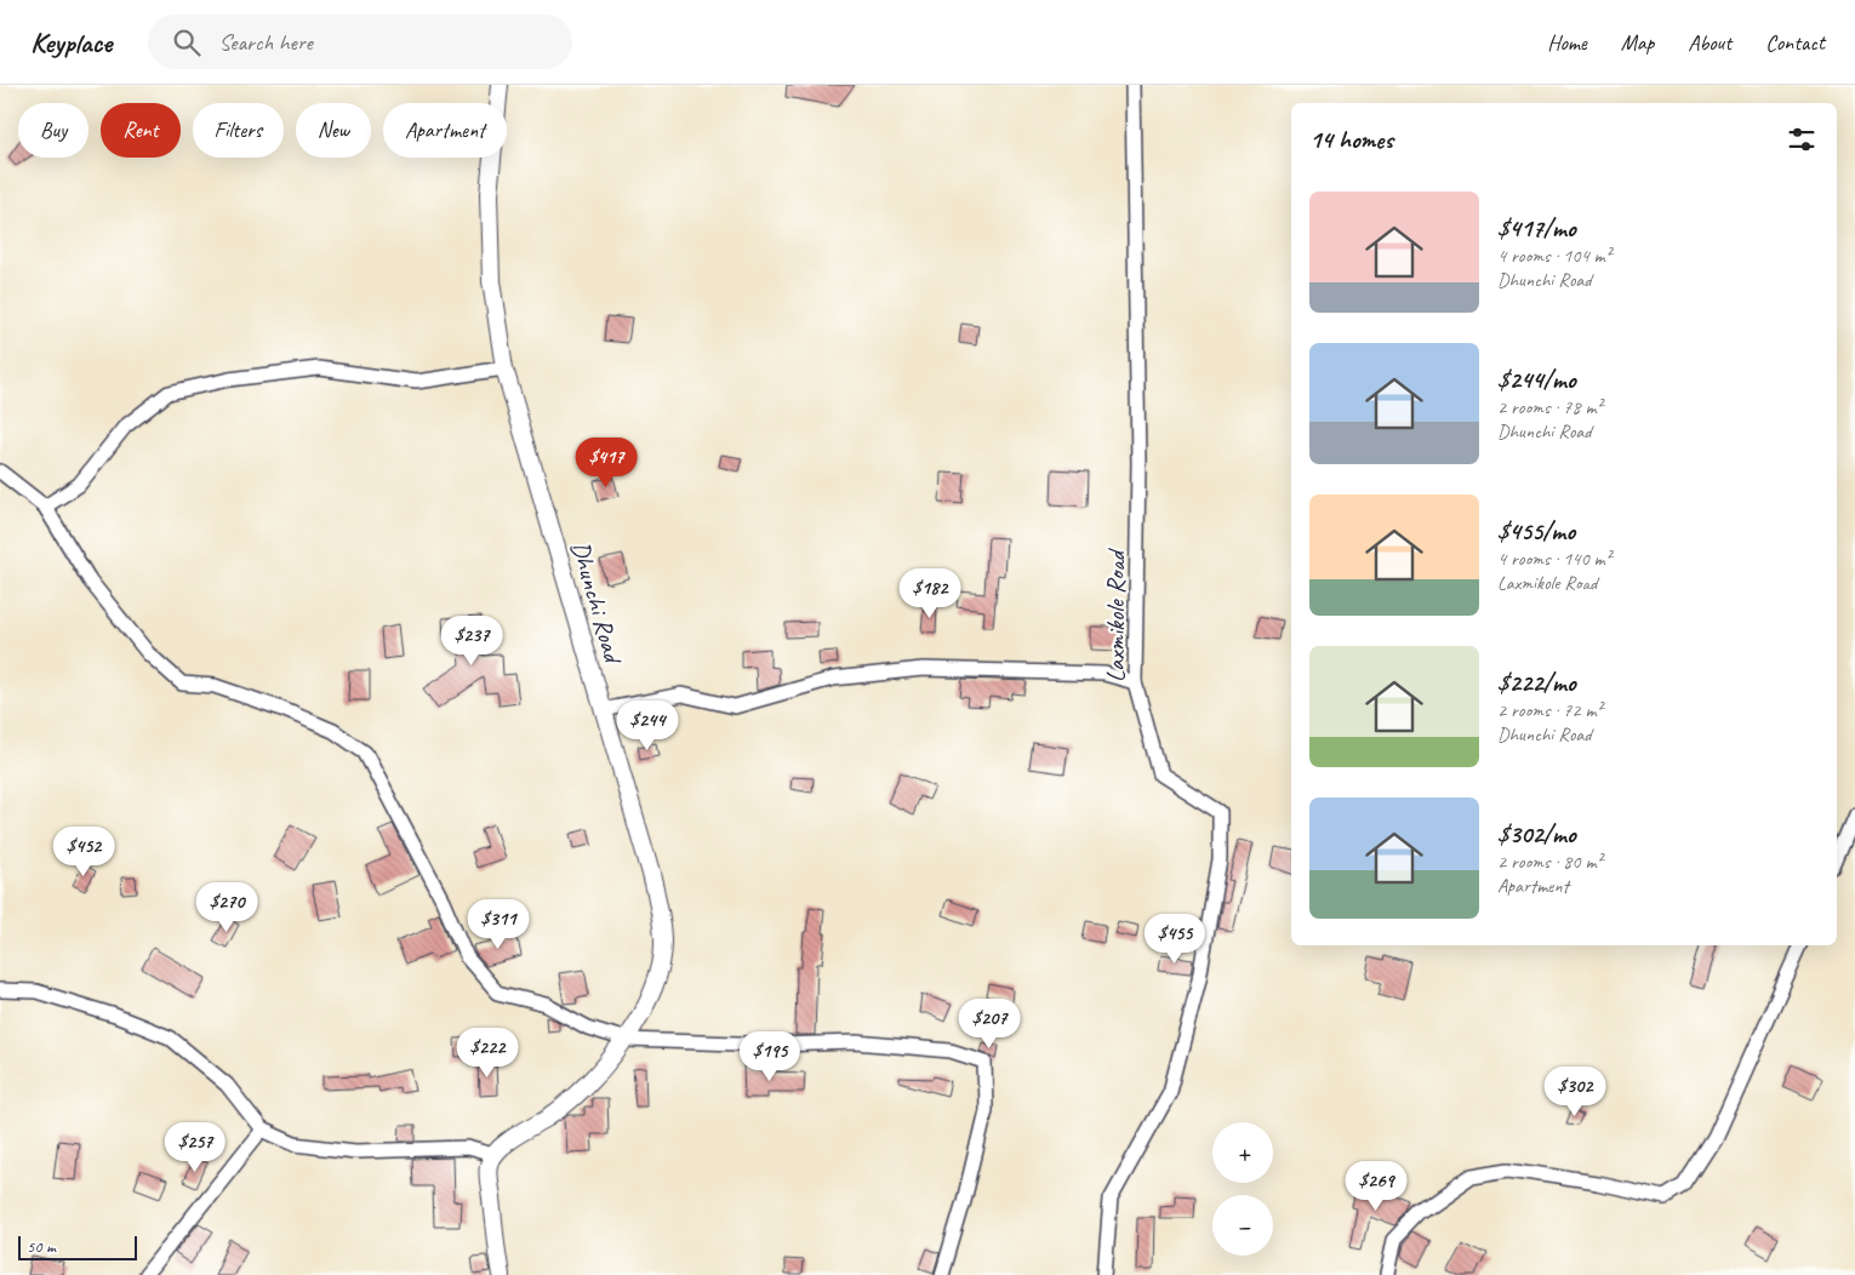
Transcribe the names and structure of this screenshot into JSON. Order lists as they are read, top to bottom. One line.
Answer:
{"streets":{"street":["Dhunchi Road","Laxmikole Road"]},"scale_bar":"50 m","page":{"header":"Keyplace","search":"Search here","nav":["Home","Map","About","Contact"],"chip":["Buy","Rent","Filters","New","Apartment"],"heading":"14 homes","list":[{"name":"$417/mo","note":"4 rooms · 104 m² · Dhunchi Road"},{"name":"$244/mo","note":"2 rooms · 78 m² · Dhunchi Road"},{"name":"$455/mo","note":"4 rooms · 140 m² · Laxmikole Road"},{"name":"$222/mo","note":"2 rooms · 72 m² · Dhunchi Road"},{"name":"$302/mo","note":"2 rooms · 80 m² · Apartment"}],"price":["$417","$182","$237","$244","$452","$270","$311","$455","$207","$222","$195","$302","$257","$269"],"map_buttons":["+","−"],"scale":"50 m"}}
